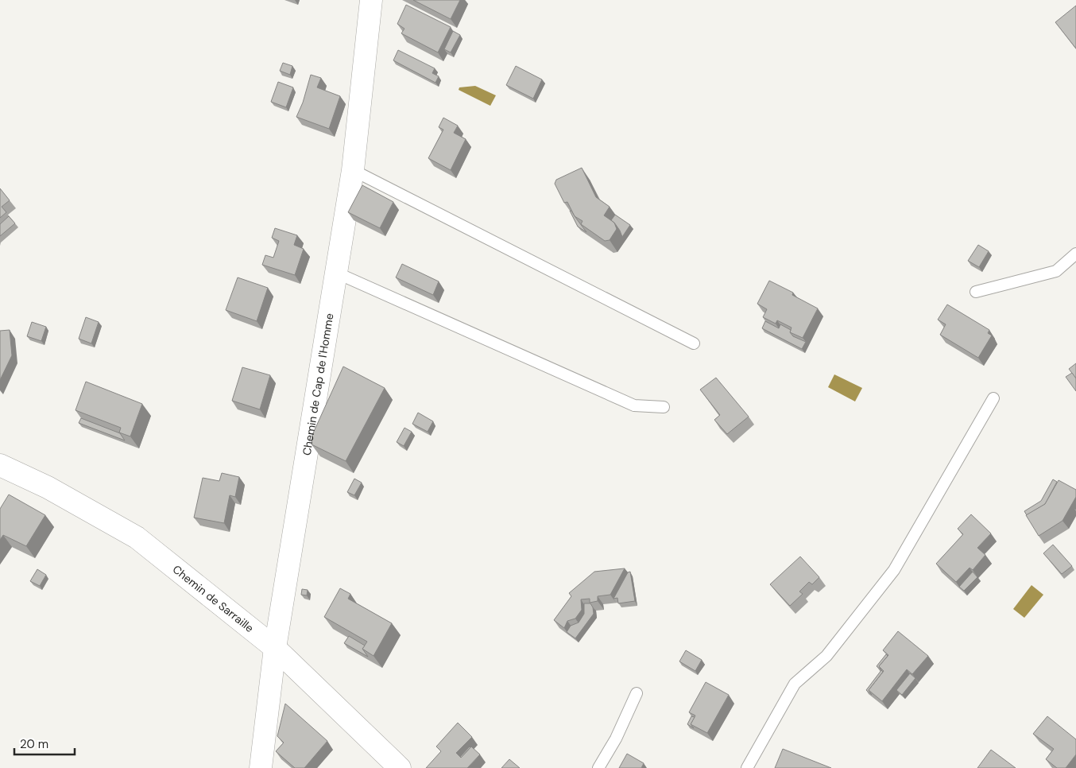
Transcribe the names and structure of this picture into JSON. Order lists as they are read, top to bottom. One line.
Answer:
{"streets":{"street":["Chemin de Cap de l'Homme","Chemin de Sarraille"]},"crossings":[["Chemin de Cap de l'Homme","Chemin de Sarraille"]],"scale_bar":"20 m"}
